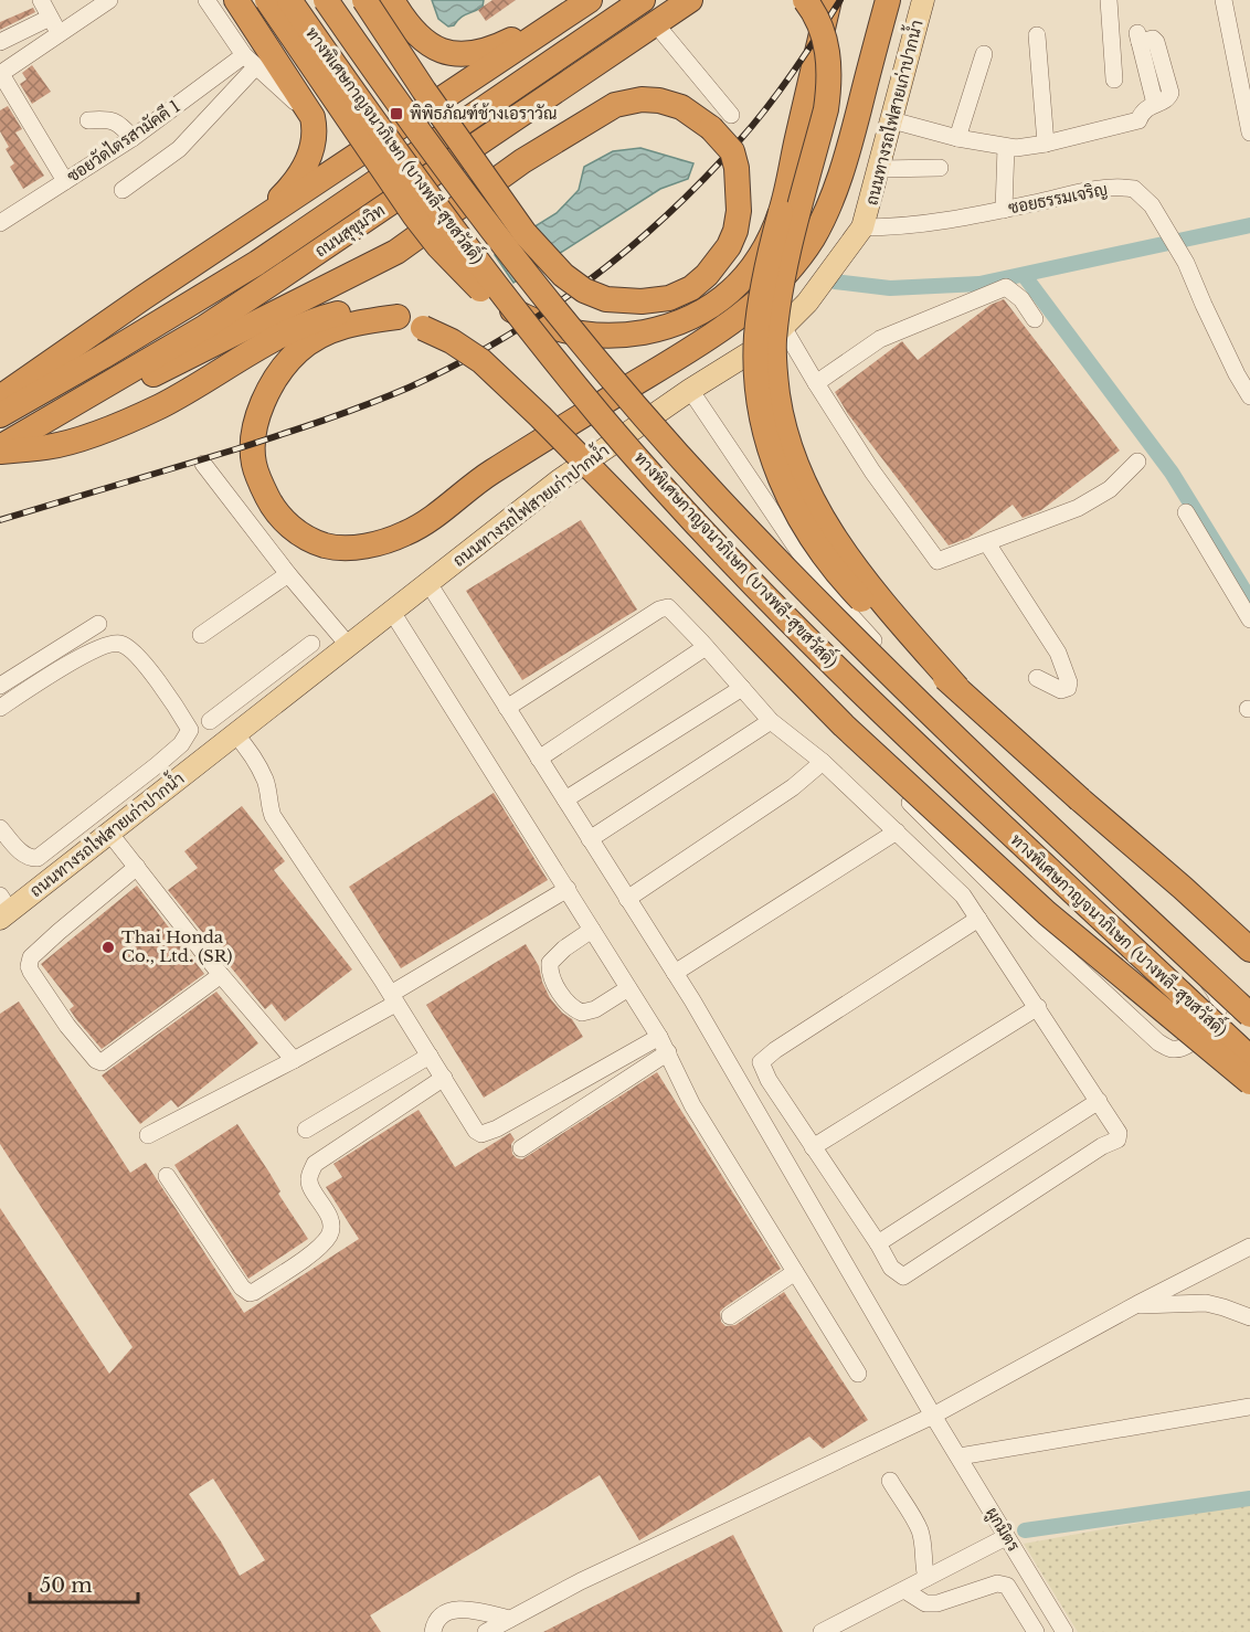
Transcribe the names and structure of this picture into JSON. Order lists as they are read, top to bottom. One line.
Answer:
{"streets":{"highway":["ทางพิเศษกาญจนาภิเษก (บางพลี-สุขสวัสดิ์)","ถนนสุขุมวิท"],"main road":["ถนนทางรถไฟสายเก่าปากน้ำ"],"street":["ซอยวัดไตรสามัคคี 1","ซอยธรรมเจริญ","ผูกมิตร"]},"crossings":[["ถนนทางรถไฟสายเก่าปากน้ำ","ซอยธรรมเจริญ"],["ถนนทางรถไฟสายเก่าปากน้ำ","ผูกมิตร"]],"places":{"transit":["พิพิธภัณฑ์ช้างเอราวัณ"],"other":["Thai Honda Co., Ltd. (SR)"]},"scale_bar":"50 m"}
